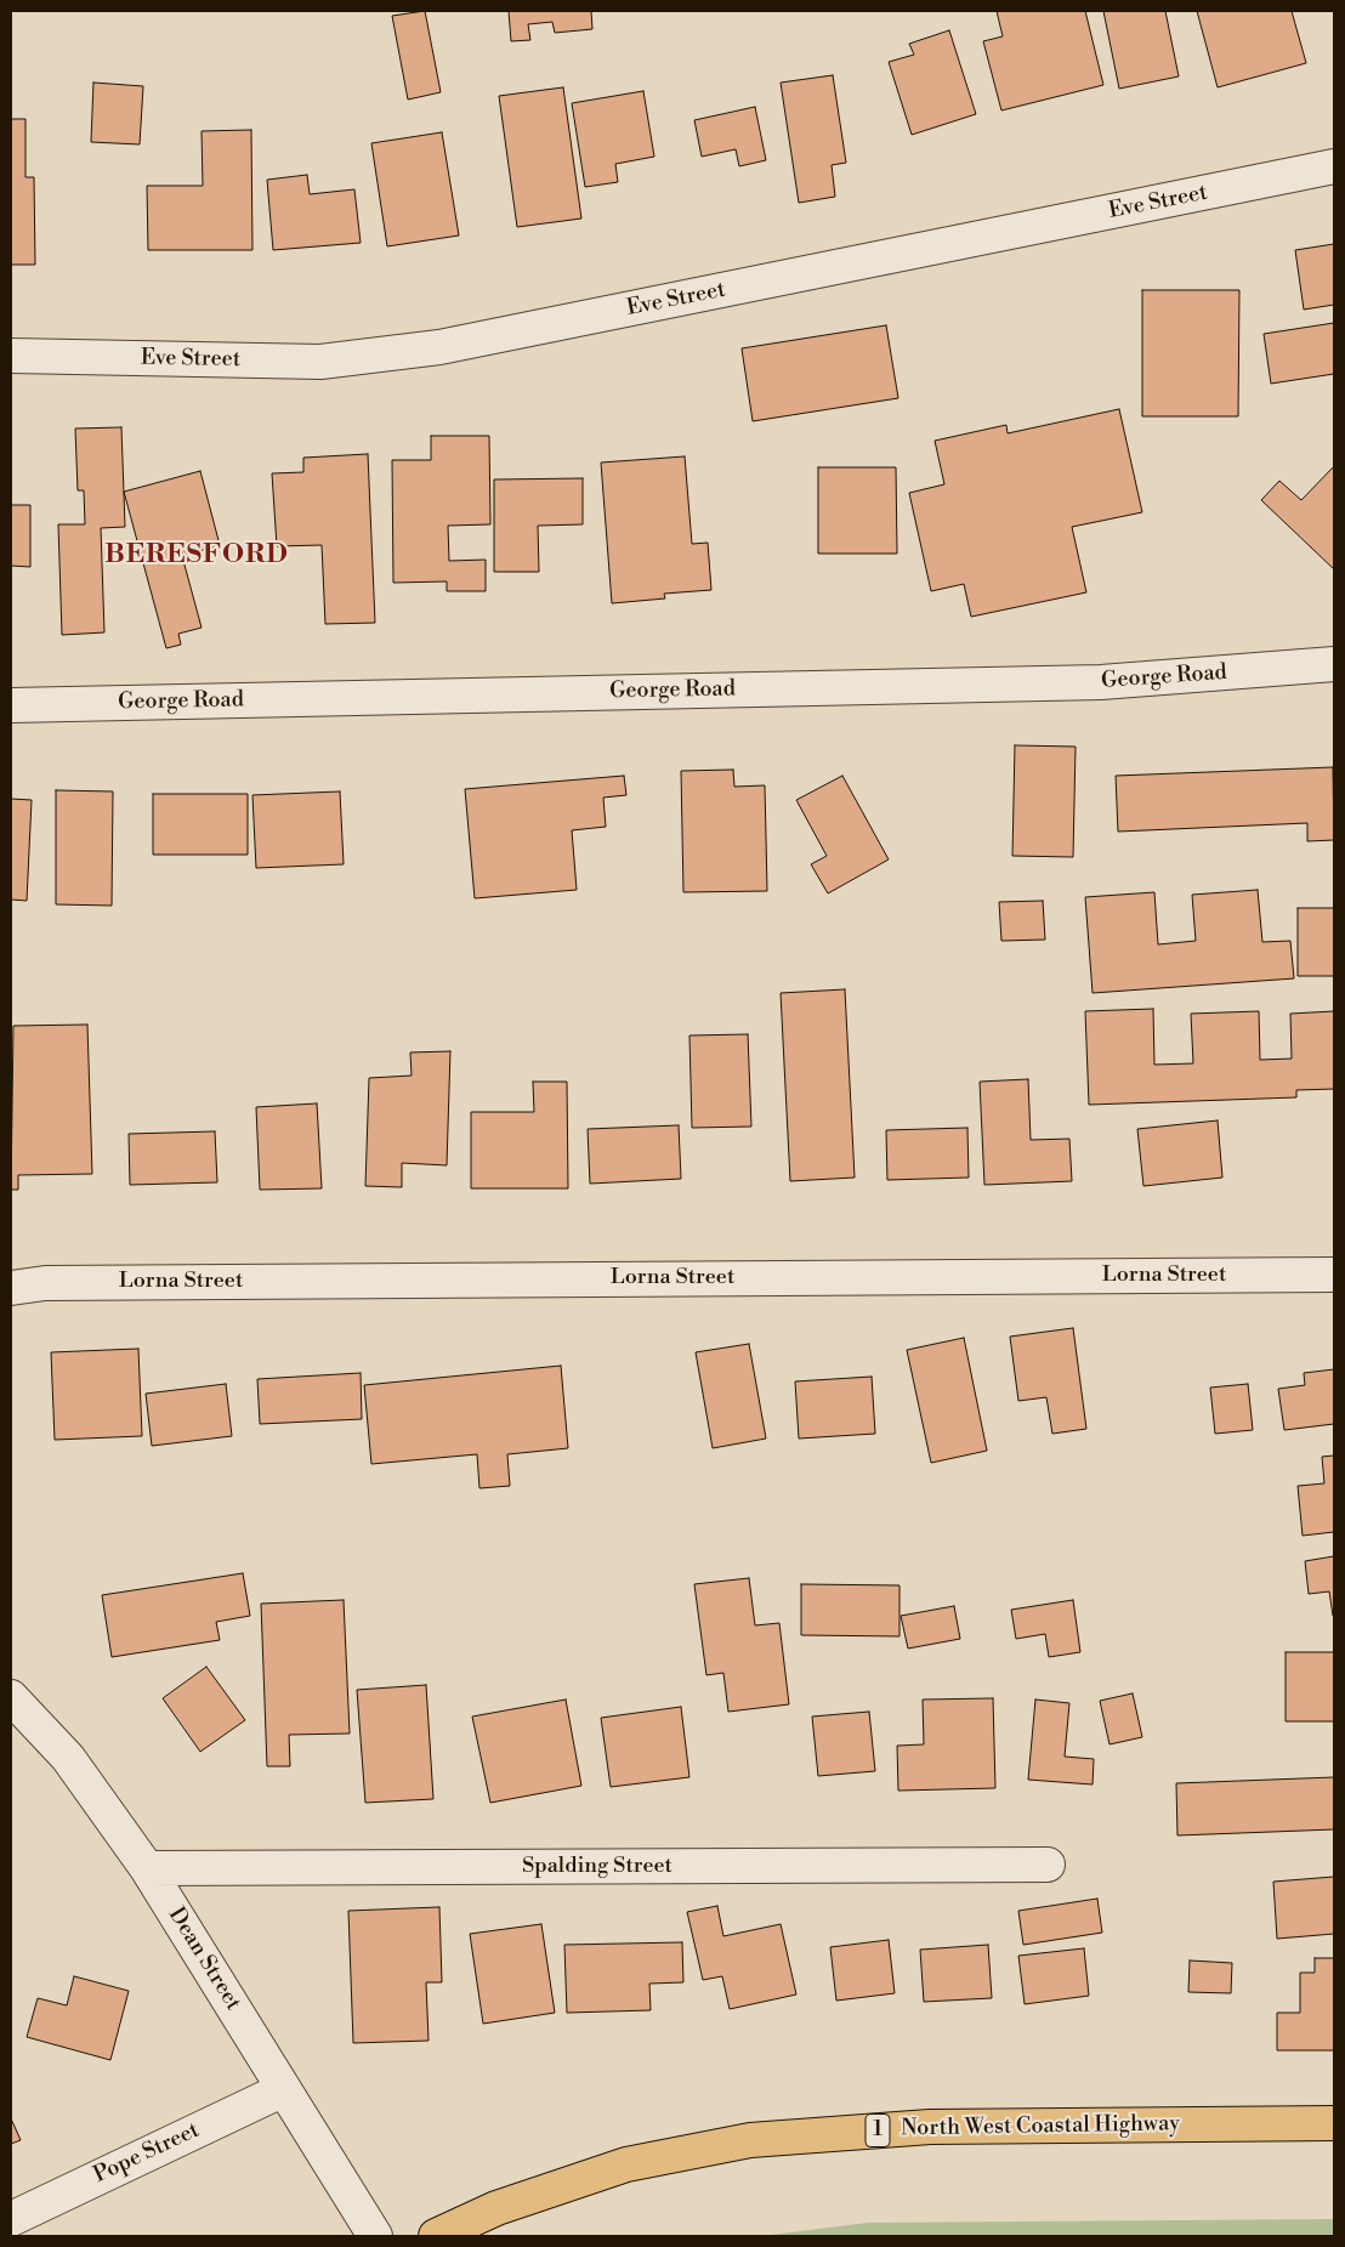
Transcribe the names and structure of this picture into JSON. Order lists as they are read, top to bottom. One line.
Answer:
{"streets":{"highway":["North West Coastal Highway","1"],"street":["Eve Street","George Road","Lorna Street","Spalding Street","Dean Street","Pope Street"]},"crossings":[["Spalding Street","Dean Street"],["Dean Street","Pope Street"]],"districts":["BERESFORD"]}
